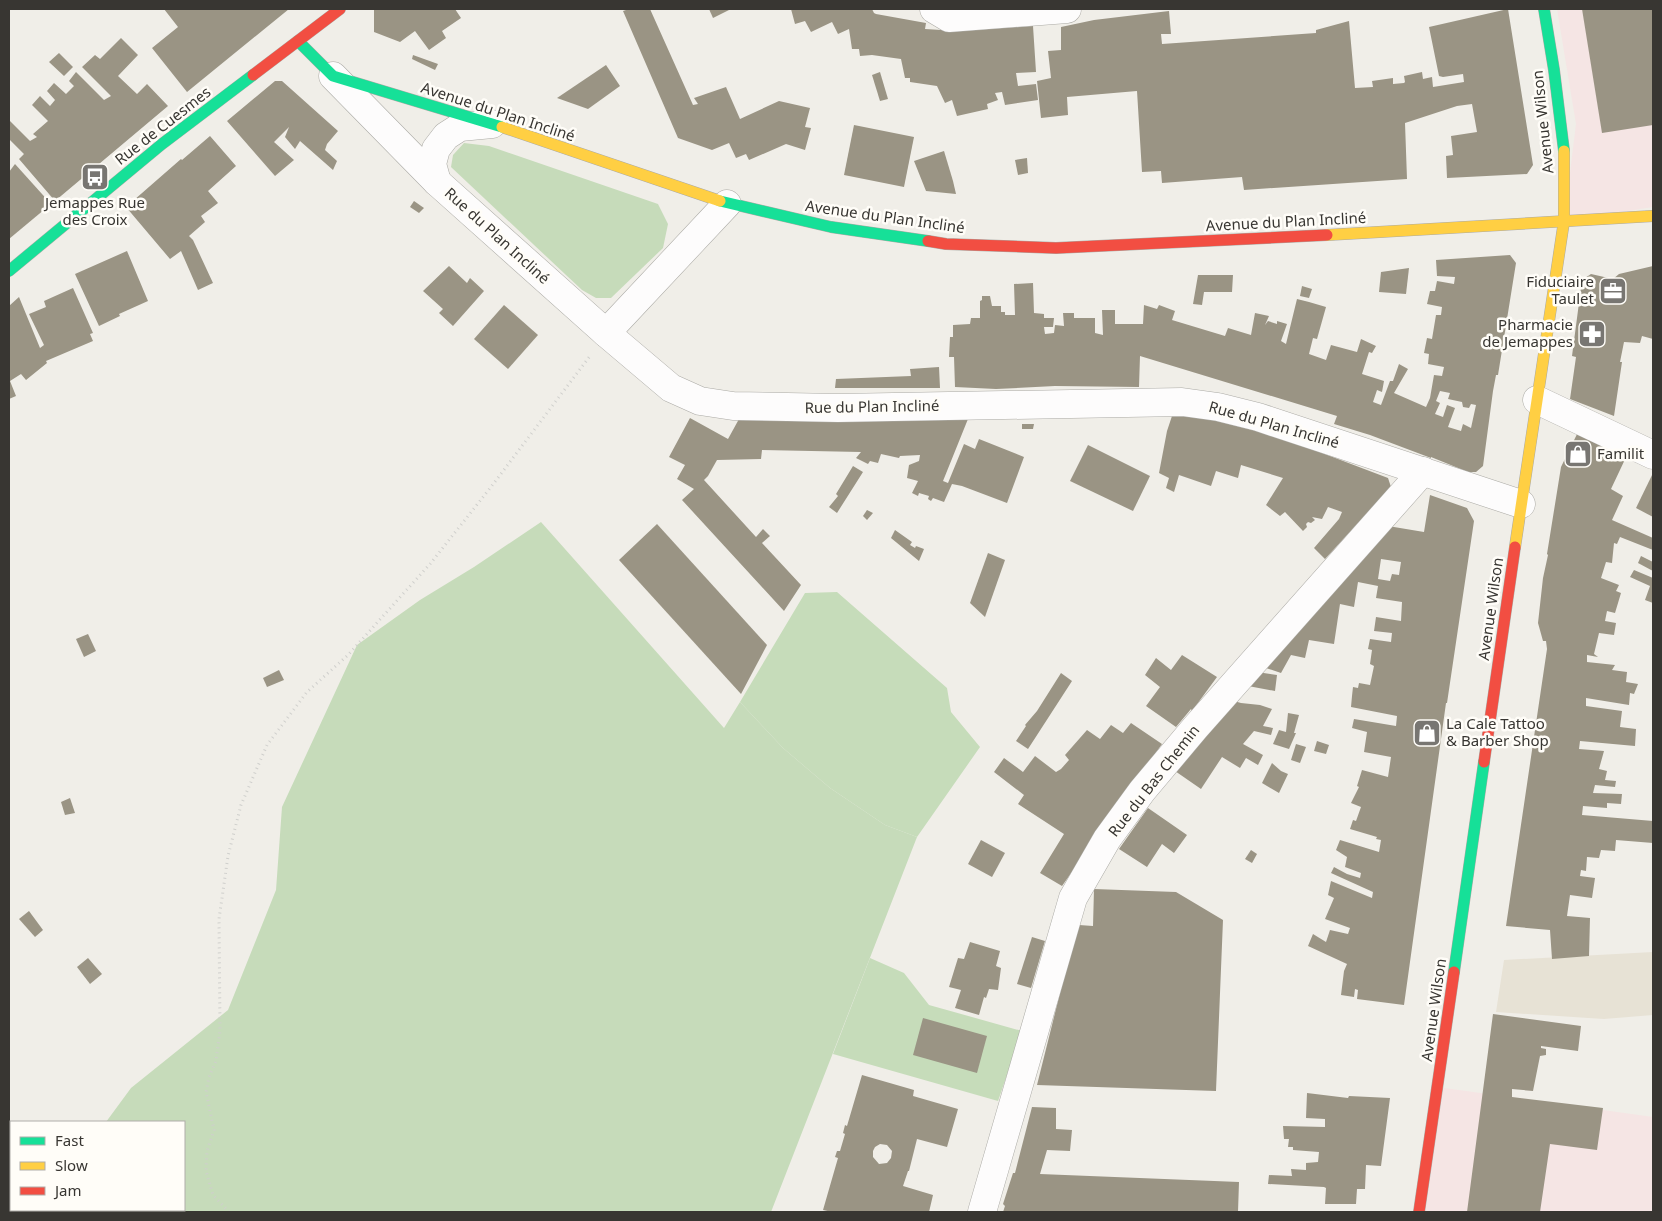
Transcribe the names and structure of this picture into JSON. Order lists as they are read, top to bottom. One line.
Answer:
{"streets":{"street":["Avenue du Plan Incliné","Avenue Wilson","Rue de Cuesmes","Rue du Plan Incliné","Rue du Bas Chemin"]},"crossings":[["Avenue du Plan Incliné","Avenue Wilson"],["Avenue du Plan Incliné","Rue de Cuesmes"],["Avenue du Plan Incliné","Rue du Plan Incliné"],["Avenue Wilson","Rue du Plan Incliné"],["Rue du Plan Incliné","Rue du Bas Chemin"]],"places":{"bus stop":["Jemappes Rue des Croix"],"office":["Fiduciaire Taulet"],"pharmacy":["Pharmacie de Jemappes"],"shop":["Familit","La Cale Tattoo & Barber Shop"]},"legend":["Fast","Slow","Jam"]}
